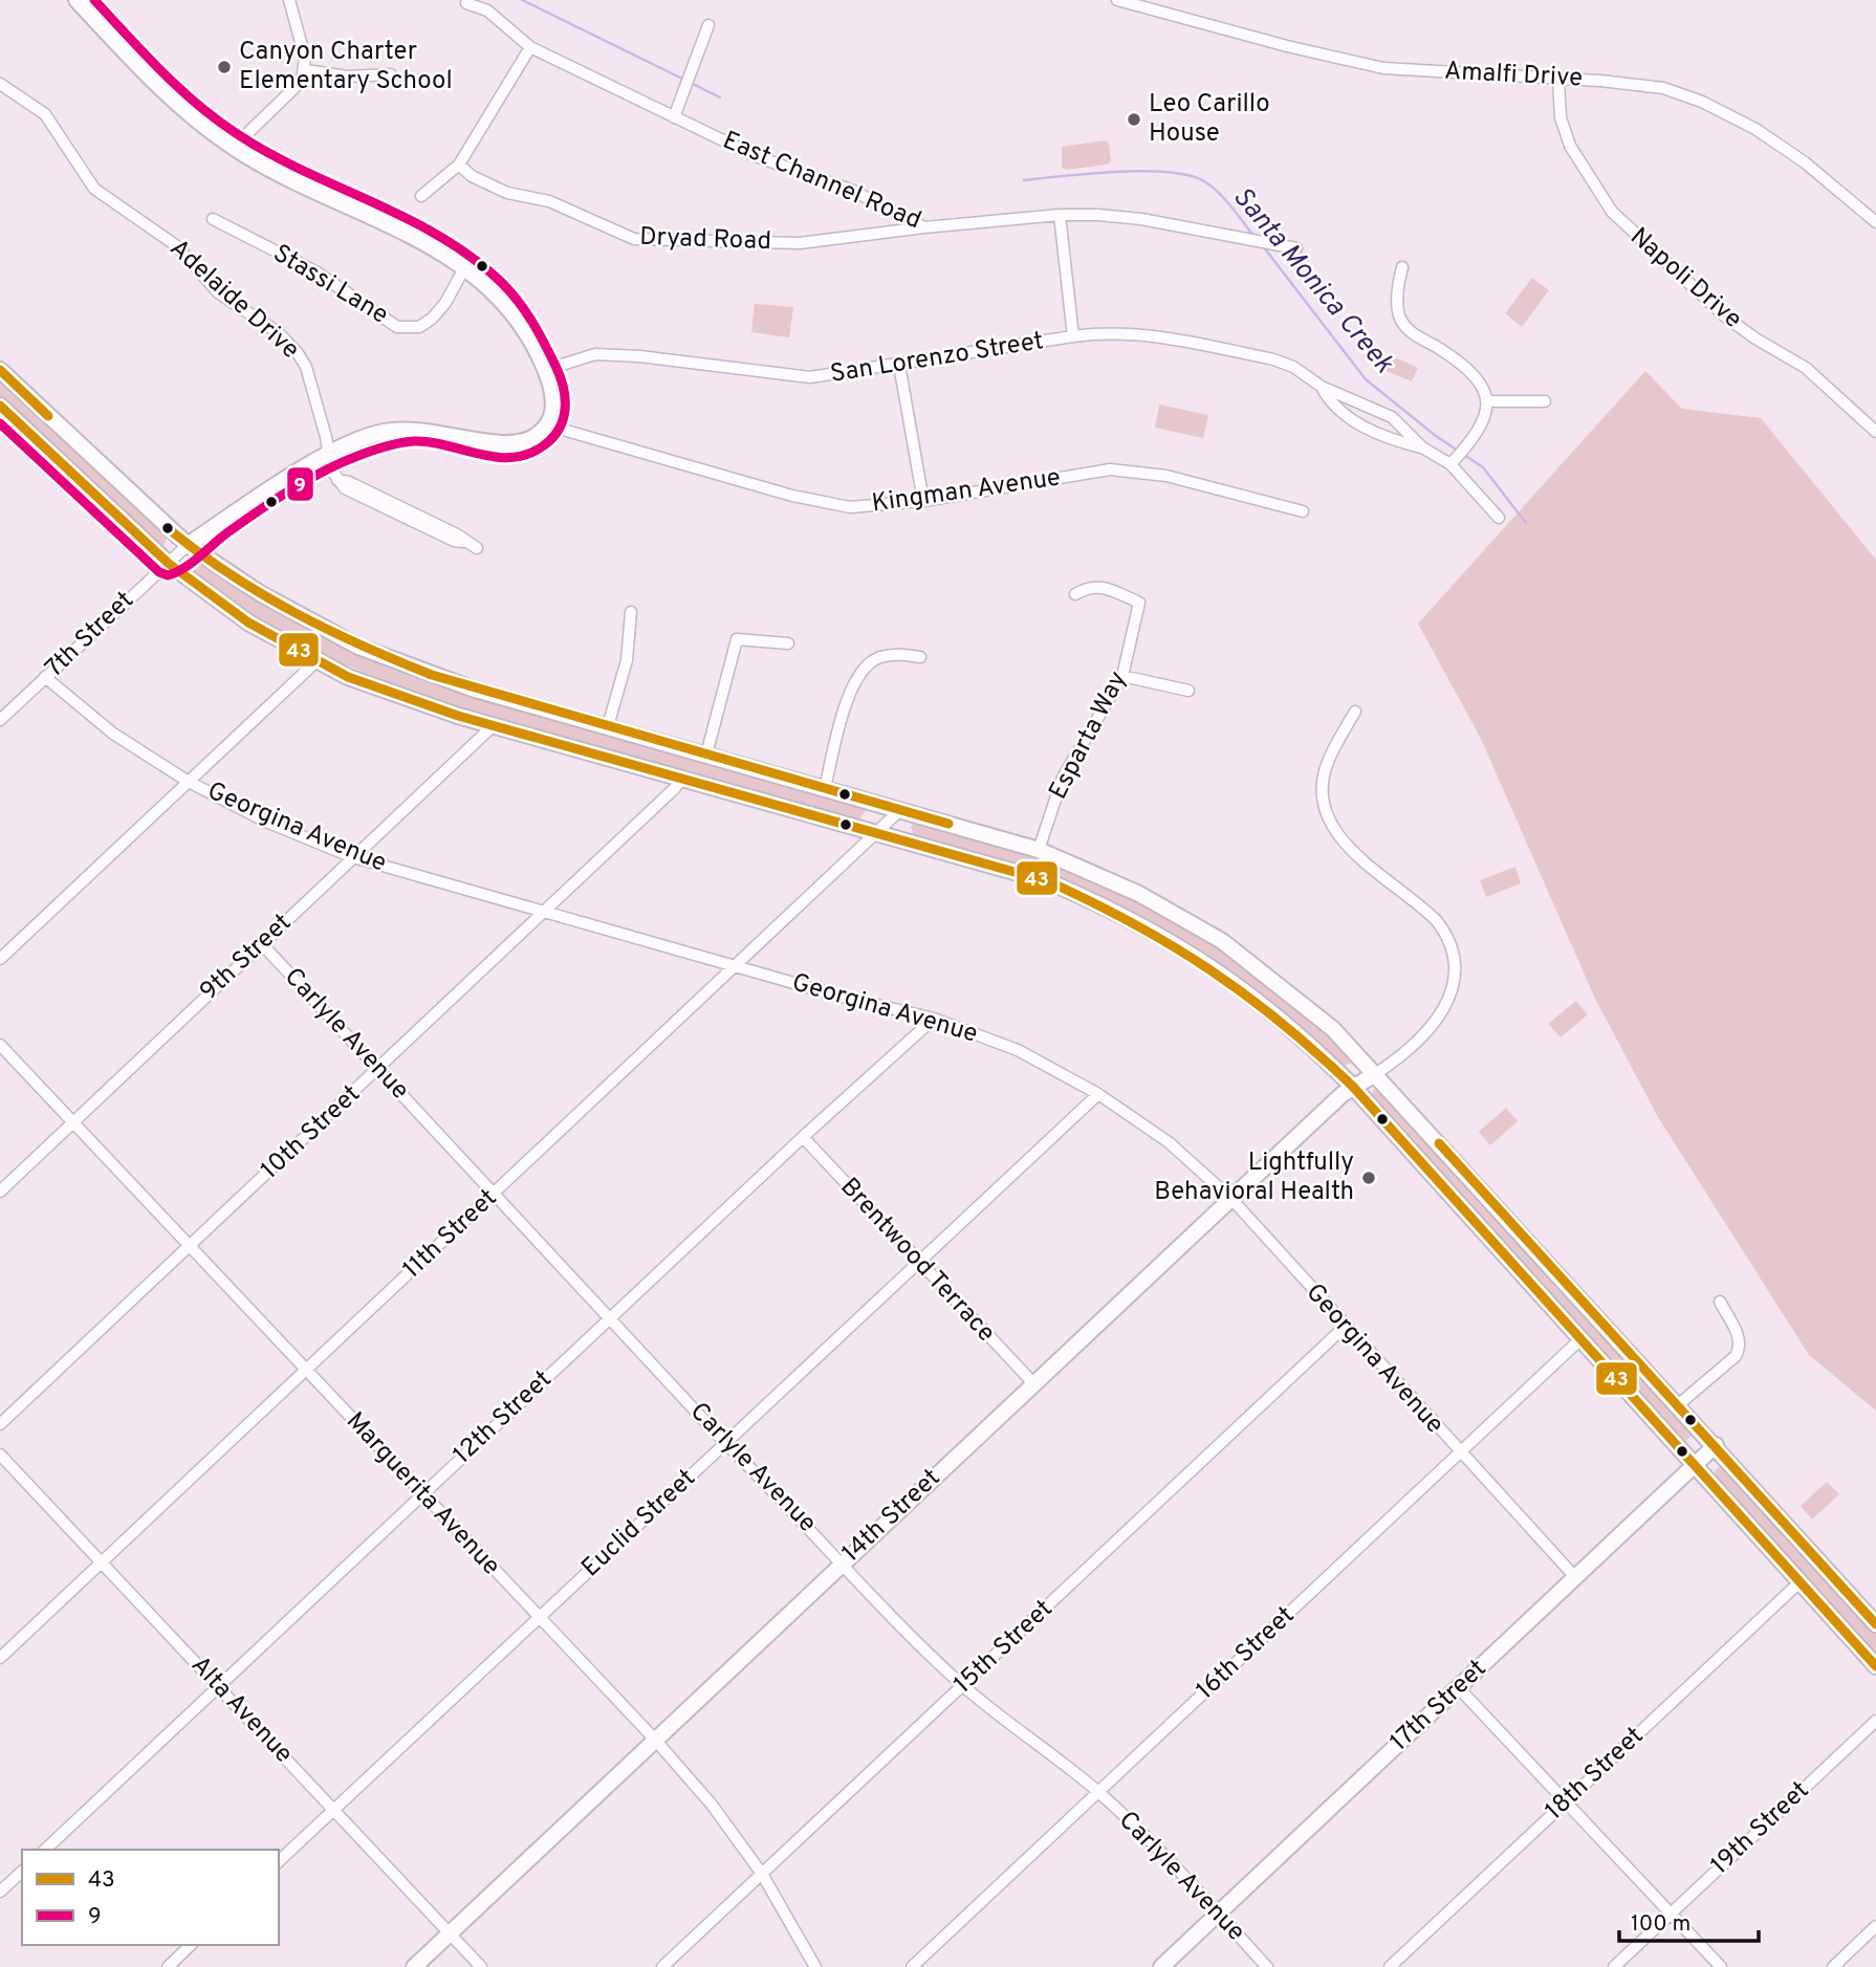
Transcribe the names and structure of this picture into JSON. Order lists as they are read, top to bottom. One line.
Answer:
{"streets":{"main road":["7th Street","14th Street","17th Street"],"street":["Amalfi Drive","East Channel Road","Dryad Road","Napoli Drive","Stassi Lane","Adelaide Drive","San Lorenzo Street","Kingman Avenue","Esparta Way","Georgina Avenue","9th Street","Carlyle Avenue","10th Street","11th Street","Brentwood Terrace","12th Street","Marguerita Avenue","Euclid Street","15th Street","16th Street","Alta Avenue","18th Street","19th Street"]},"crossings":[["Amalfi Drive","Napoli Drive"],["East Channel Road","Dryad Road"],["Adelaide Drive","7th Street"],["Kingman Avenue","7th Street"],["7th Street","Georgina Avenue"],["Georgina Avenue","9th Street"],["Georgina Avenue","10th Street"],["Georgina Avenue","11th Street"],["Georgina Avenue","12th Street"],["Georgina Avenue","14th Street"],["Georgina Avenue","Euclid Street"],["Georgina Avenue","15th Street"],["Georgina Avenue","16th Street"],["Georgina Avenue","17th Street"],["9th Street","Carlyle Avenue"],["9th Street","Marguerita Avenue"],["Carlyle Avenue","10th Street"],["Carlyle Avenue","11th Street"],["Carlyle Avenue","12th Street"],["Carlyle Avenue","14th Street"],["Carlyle Avenue","Euclid Street"],["Carlyle Avenue","15th Street"],["Carlyle Avenue","16th Street"],["Carlyle Avenue","17th Street"],["10th Street","Marguerita Avenue"],["11th Street","Marguerita Avenue"],["11th Street","Alta Avenue"],["Brentwood Terrace","12th Street"],["Brentwood Terrace","14th Street"],["Brentwood Terrace","Euclid Street"],["12th Street","Marguerita Avenue"],["12th Street","Alta Avenue"],["Marguerita Avenue","14th Street"],["Marguerita Avenue","Euclid Street"],["Marguerita Avenue","15th Street"],["14th Street","Alta Avenue"],["Euclid Street","Alta Avenue"]],"water":["Santa Monica Creek"],"places":["Canyon Charter Elementary School","Leo Carillo House","Lightfully Behavioral Health"],"lines":["transit line 9","transit line 43"],"legend":["43","9"],"scale_bar":"100 m"}
